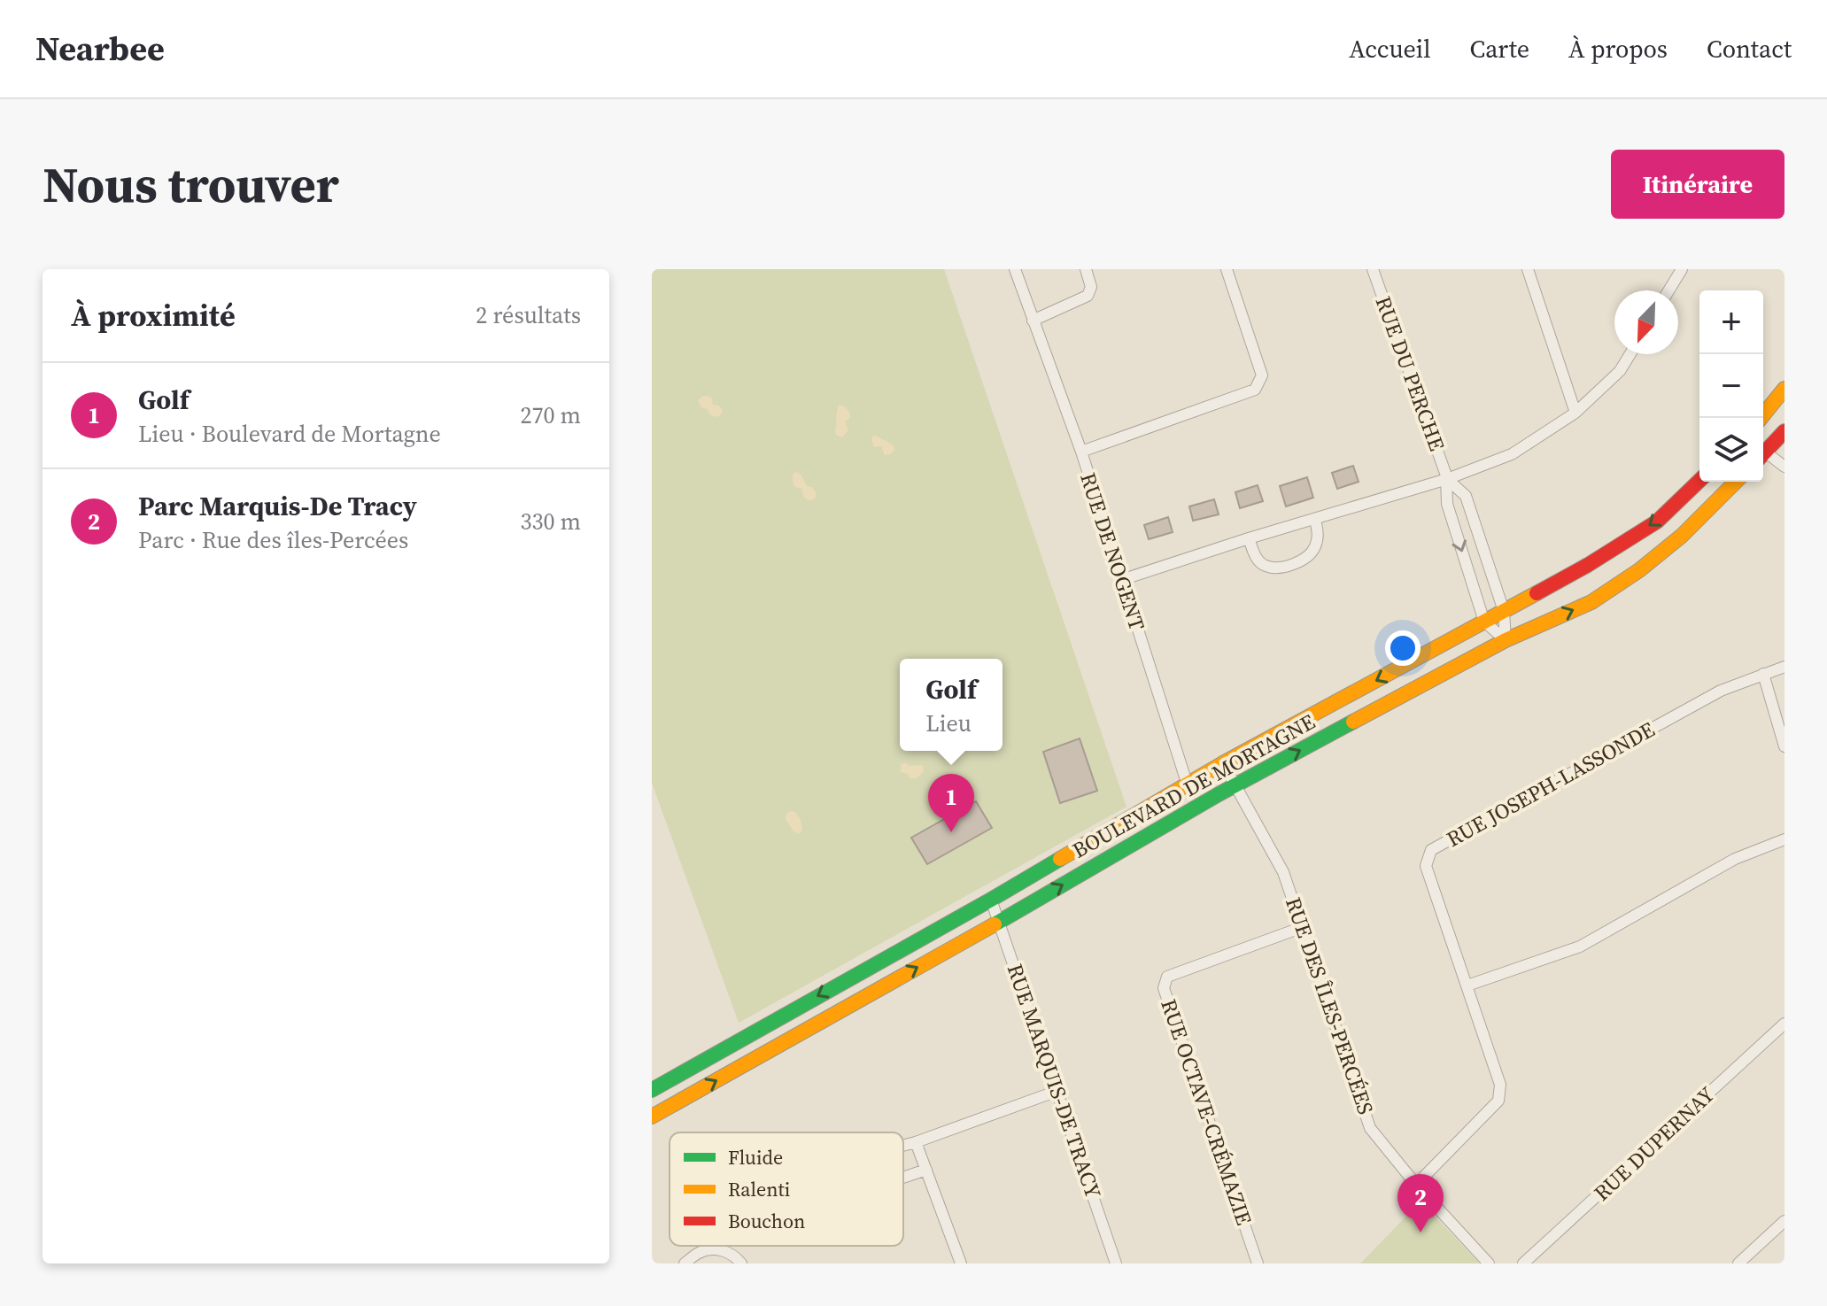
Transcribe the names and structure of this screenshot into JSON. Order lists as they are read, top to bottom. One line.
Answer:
{"streets":{"main road":["BOULEVARD DE MORTAGNE"],"street":["RUE DU PERCHE","RUE DE NOGENT","RUE JOSEPH-LASSONDE","RUE DES ÎLES-PERCÉES","RUE MARQUIS-DE TRACY","RUE OCTAVE-CRÉMAZIE","RUE DUPERNAY"]},"crossings":[["RUE DU PERCHE","BOULEVARD DE MORTAGNE"],["RUE DE NOGENT","BOULEVARD DE MORTAGNE"],["RUE JOSEPH-LASSONDE","RUE DES ÎLES-PERCÉES"],["BOULEVARD DE MORTAGNE","RUE DES ÎLES-PERCÉES"],["BOULEVARD DE MORTAGNE","RUE MARQUIS-DE TRACY"],["RUE DES ÎLES-PERCÉES","RUE OCTAVE-CRÉMAZIE"]],"legend":["Fluide","Ralenti","Bouchon"],"north":"bottom left","page":{"header":"Nearbee","nav":["Accueil","Carte","À propos","Contact"],"buttons":"Itinéraire","title":"Nous trouver","heading":["À proximité","2 résultats"],"map_buttons":["+","−"],"list":[{"mark":"1","name":"Golf","note":"Lieu · Boulevard de Mortagne","value":"270 m"},{"mark":"2","name":"Parc Marquis-De Tracy","note":"Parc · Rue des îles-Percées","value":"330 m"}],"popup":["Golf","Lieu"],"pins":["1","2"]}}
